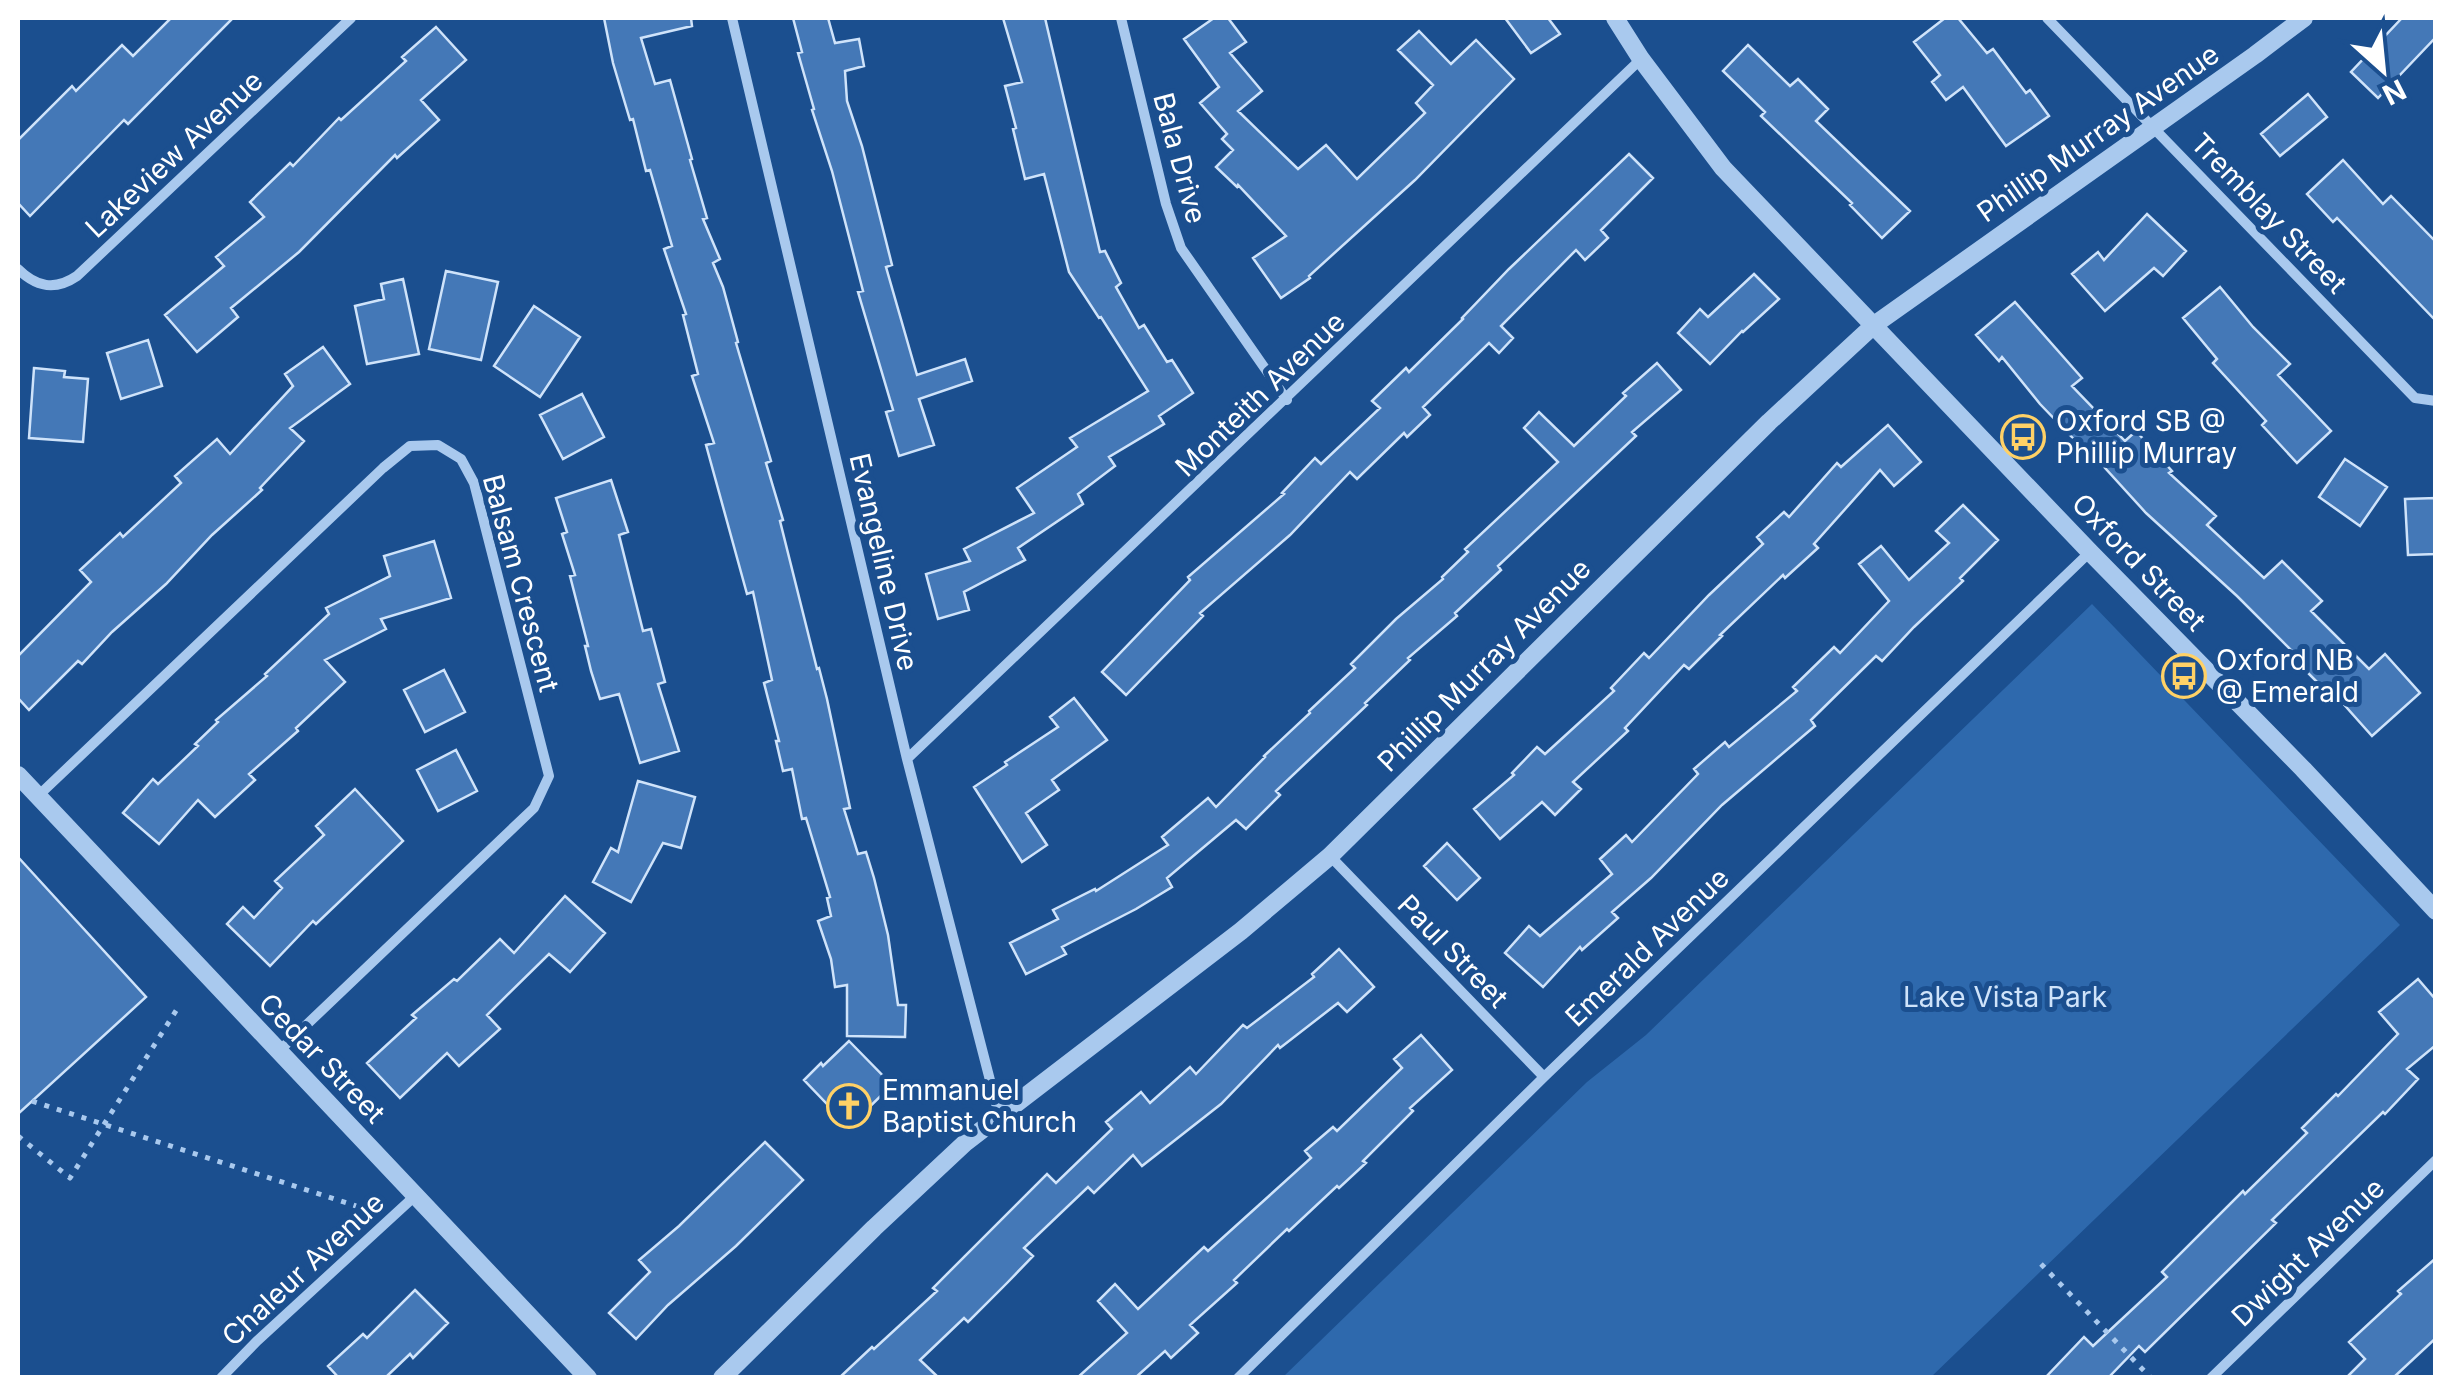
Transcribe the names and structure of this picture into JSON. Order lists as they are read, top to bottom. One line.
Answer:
{"streets":{"street":["Phillip Murray Avenue","Lakeview Avenue","Bala Drive","Tremblay Street","Monteith Avenue","Evangeline Drive","Oxford Street","Balsam Crescent","Emerald Avenue","Paul Street","Cedar Street","Dwight Avenue","Chaleur Avenue"]},"crossings":[["Phillip Murray Avenue","Tremblay Street"],["Phillip Murray Avenue","Evangeline Drive"],["Phillip Murray Avenue","Oxford Street"],["Phillip Murray Avenue","Paul Street"],["Bala Drive","Monteith Avenue"],["Monteith Avenue","Evangeline Drive"],["Monteith Avenue","Oxford Street"],["Oxford Street","Emerald Avenue"],["Balsam Crescent","Cedar Street"],["Emerald Avenue","Paul Street"],["Cedar Street","Chaleur Avenue"]],"parks":["Lake Vista Park"],"places":{"bus stop":["Oxford SB @ Phillip Murray","Oxford NB @ Emerald"],"church":["Emmanuel Baptist Church"]},"north":"bottom right"}
